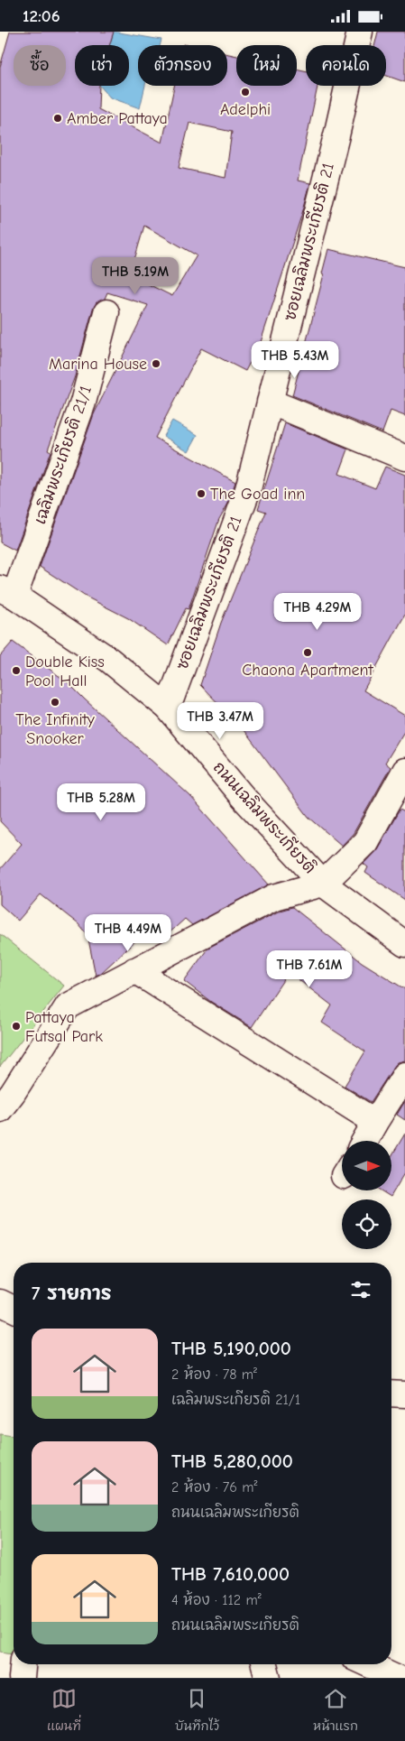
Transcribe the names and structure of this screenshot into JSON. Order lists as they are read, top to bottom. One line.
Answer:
{"streets":{"street":["ซอยเฉลิมพระเกียรติ 21","เฉลิมพระเกียรติ 21/1","ถนนเฉลิมพระเกียรติ"]},"crossings":[["ซอยเฉลิมพระเกียรติ 21","ถนนเฉลิมพระเกียรติ"],["เฉลิมพระเกียรติ 21/1","ถนนเฉลิมพระเกียรติ"]],"places":["Adelphi","Amber Pattaya","Marina House","The Goad inn","Chaona Apartment","Double Kiss Pool Hall","The Infinity Snooker","Pattaya Futsal Park"],"north":"right","page":{"status":"12:06","chip":["ซื้อ","เช่า","ตัวกรอง","ใหม่","คอนโด"],"price":["THB 5.19M","THB 5.43M","THB 4.29M","THB 3.47M","THB 5.28M","THB 4.49M","THB 7.61M"],"heading":"7 รายการ","list":[{"name":"THB 5,190,000","note":"2 ห้อง · 78 m² · เฉลิมพระเกียรติ 21/1"},{"name":"THB 5,280,000","note":"2 ห้อง · 76 m² · ถนนเฉลิมพระเกียรติ"},{"name":"THB 7,610,000","note":"4 ห้อง · 112 m² · ถนนเฉลิมพระเกียรติ"}],"tabs":["แผนที่","บันทึกไว้","หน้าแรก"]}}
